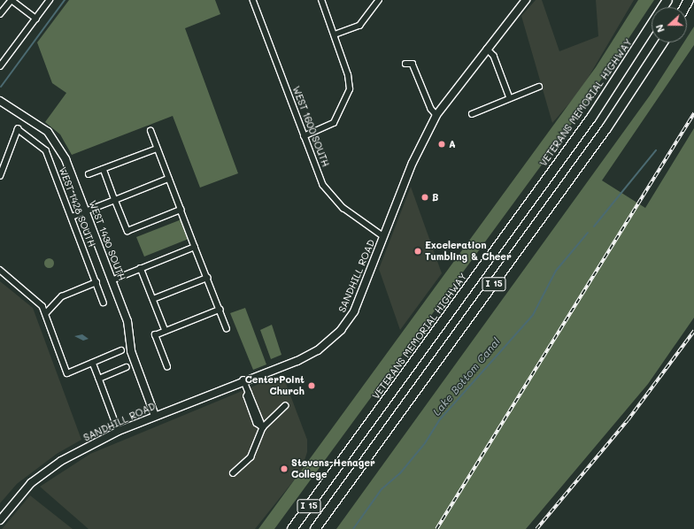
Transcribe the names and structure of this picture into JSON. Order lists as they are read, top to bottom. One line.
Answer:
{"streets":{"highway":["VETERANS MEMORIAL HIGHWAY","I 15"],"street":["WEST 1600 SOUTH","WEST 1428 SOUTH","WEST 1430 SOUTH","SANDHILL ROAD"]},"crossings":[["WEST 1600 SOUTH","SANDHILL ROAD"],["WEST 1430 SOUTH","SANDHILL ROAD"]],"water":["Lake Bottom Canal"],"places":["A","B","Exceleration Tumbling & Cheer","CenterPoint Church","Stevens-Henager College"],"north":"left"}
